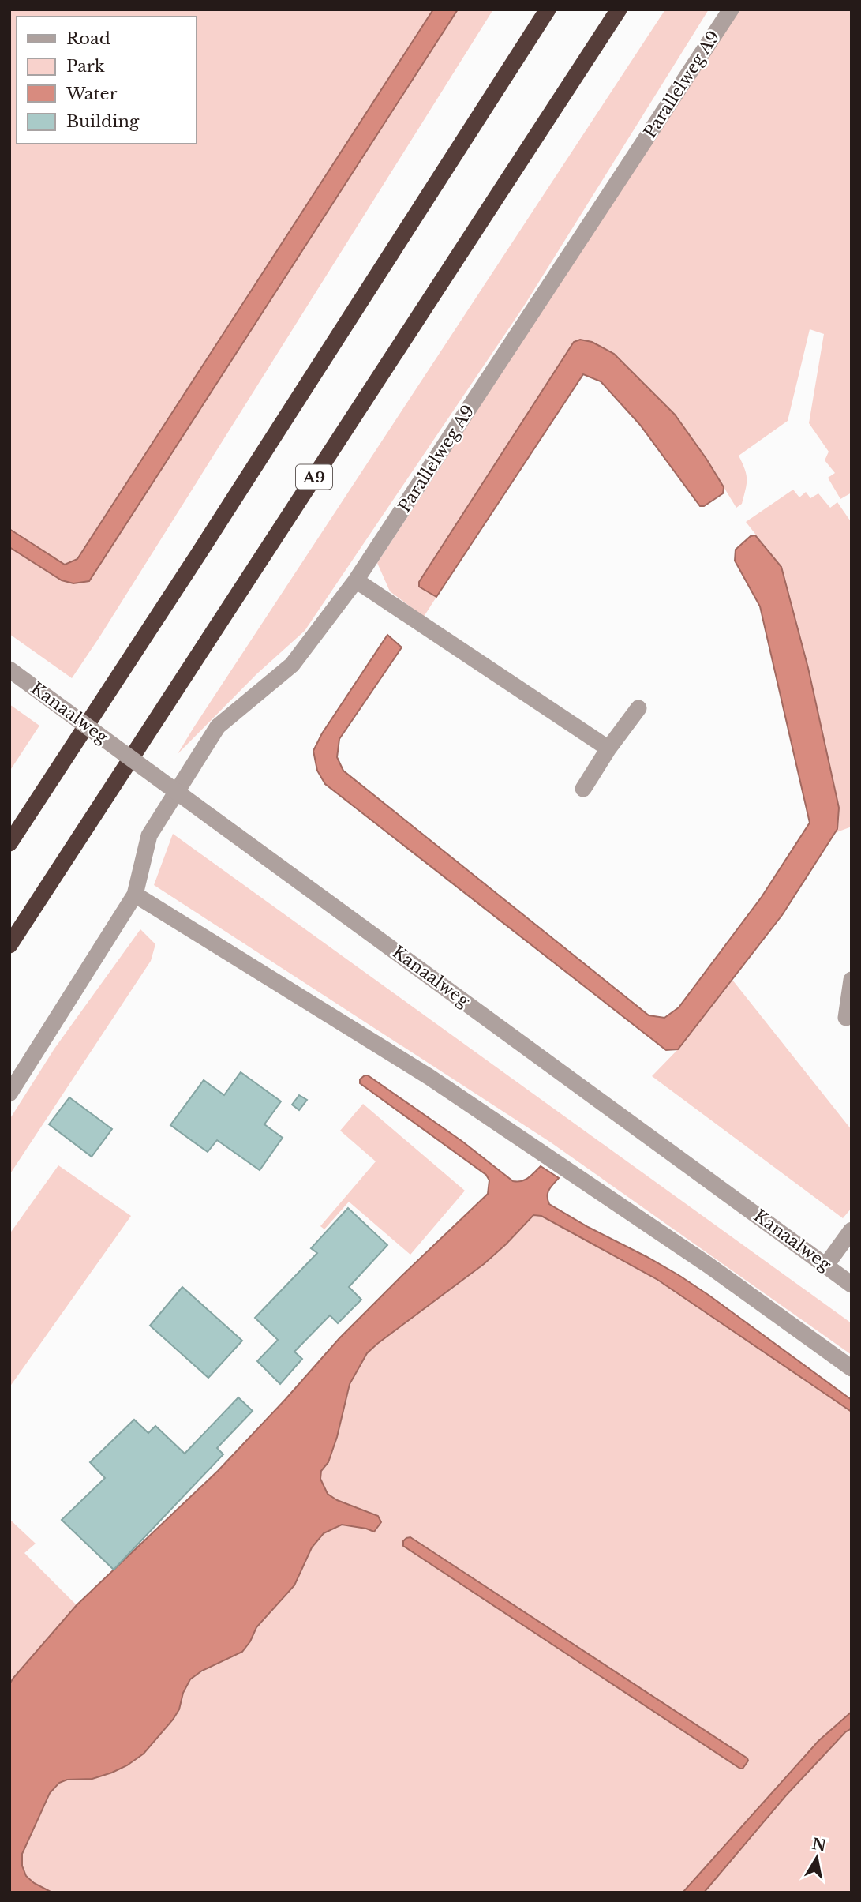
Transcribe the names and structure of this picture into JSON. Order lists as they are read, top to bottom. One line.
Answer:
{"streets":{"highway":["A9"],"street":["Parallelweg A9","Kanaalweg"]},"legend":["Road","Park","Water","Building"],"north":"top"}
